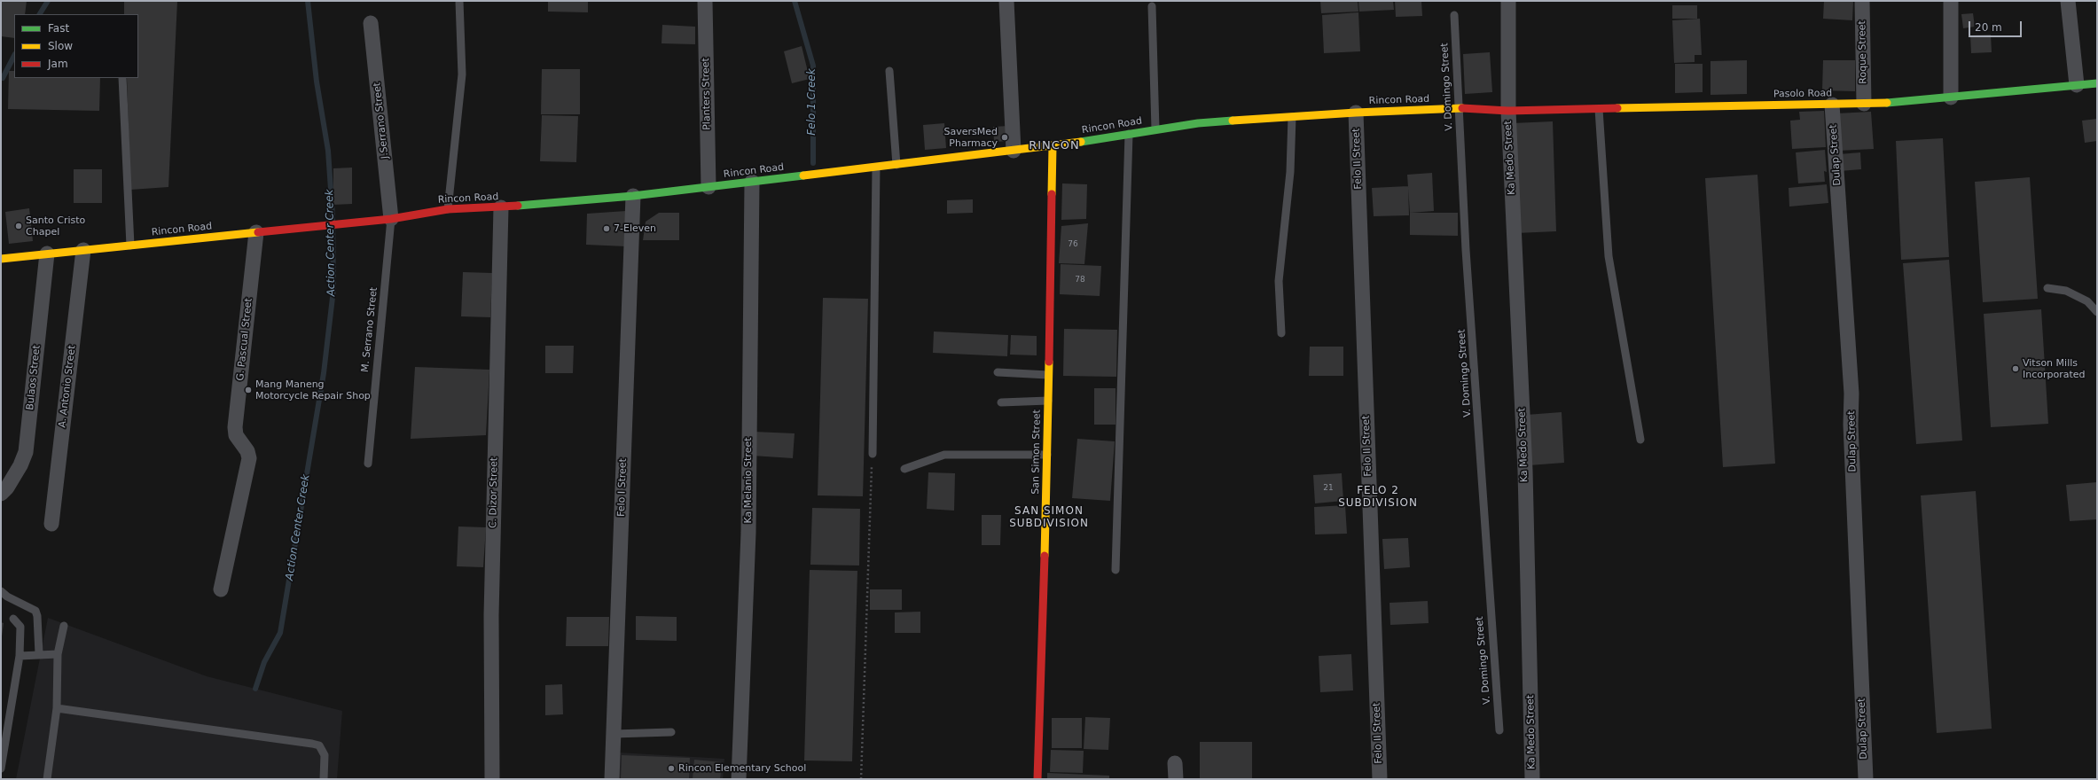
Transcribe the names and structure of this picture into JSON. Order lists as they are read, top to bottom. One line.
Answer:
{"streets":{"street":["Roque Street","Planters Street","Pasolo Road","Rincon Road","J.Serrano Street","Dulap Street","Ka Medo Street","Felo II Street","G. Pascual Street","Bulaos Street","A. Antonio Street","San Simon Street","Ka Melanio Street","Felo Ⅰ Street","C. Dizor Street"],"lane":["V. Domingo Street","M. Serrano Street"]},"crossings":[["Roque Street","Pasolo Road"],["V. Domingo Street","Rincon Road"],["Planters Street","Rincon Road"],["Pasolo Road","Rincon Road"],["Pasolo Road","Dulap Street"],["Pasolo Road","Ka Medo Street"],["Rincon Road","J.Serrano Street"],["Rincon Road","Ka Medo Street"],["Rincon Road","Felo II Street"],["Rincon Road","M. Serrano Street"],["Rincon Road","G. Pascual Street"],["Rincon Road","Bulaos Street"],["Rincon Road","A. Antonio Street"],["Rincon Road","San Simon Street"],["Rincon Road","Ka Melanio Street"],["Rincon Road","Felo Ⅰ Street"],["Rincon Road","C. Dizor Street"],["J.Serrano Street","M. Serrano Street"]],"districts":["RINCON","FELO 2 SUBDIVISION","SAN SIMON SUBDIVISION"],"water":["Felo 1 Creek","Action Center Creek"],"places":["SaversMed Pharmacy","Santo Cristo Chapel","7-Eleven","Vitson Mills Incorporated","Mang Maneng Motorcycle Repair Shop","Rincon Elementary School"],"house_numbers":["76","78","21"],"legend":["Fast","Slow","Jam"],"scale_bar":"20 m"}
